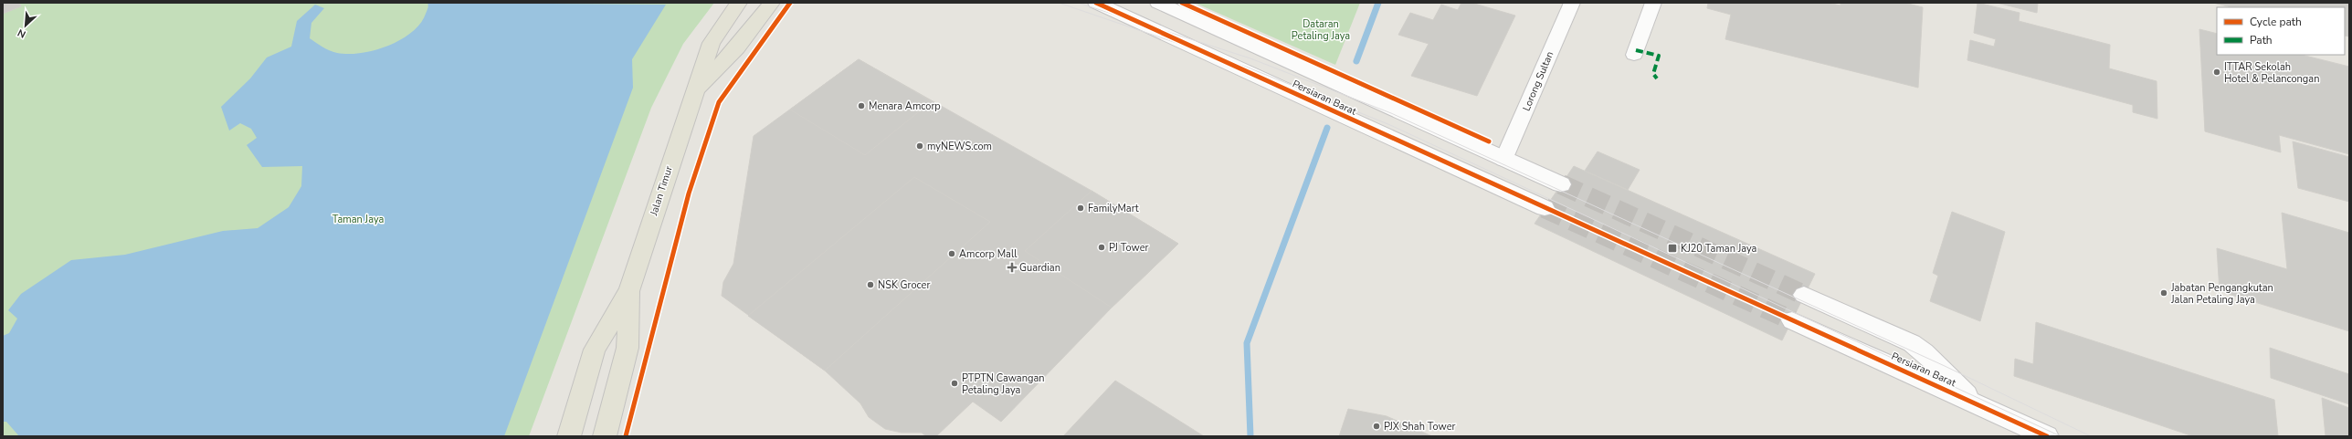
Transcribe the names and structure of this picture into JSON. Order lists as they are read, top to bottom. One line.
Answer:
{"streets":{"main road":["Jalan Timur"],"street":["Lorong Sultan","Persiaran Barat"]},"crossings":[["Lorong Sultan","Persiaran Barat"]],"parks":["Dataran Petaling Jaya","Taman Jaya"],"places":{"other":["ITTAR Sekolah Hotel & Pelancongan","Menara Amcorp","myNEWS.com","FamilyMart","PJ Tower","Amcorp Mall","NSK Grocer","Jabatan Pengangkutan Jalan Petaling Jaya","PTPTN Cawangan Petaling Jaya","PJX Shah Tower"],"transit":["KJ20 Taman Jaya"],"health":["Guardian"]},"legend":["Cycle path","Path"],"north":"bottom left"}
